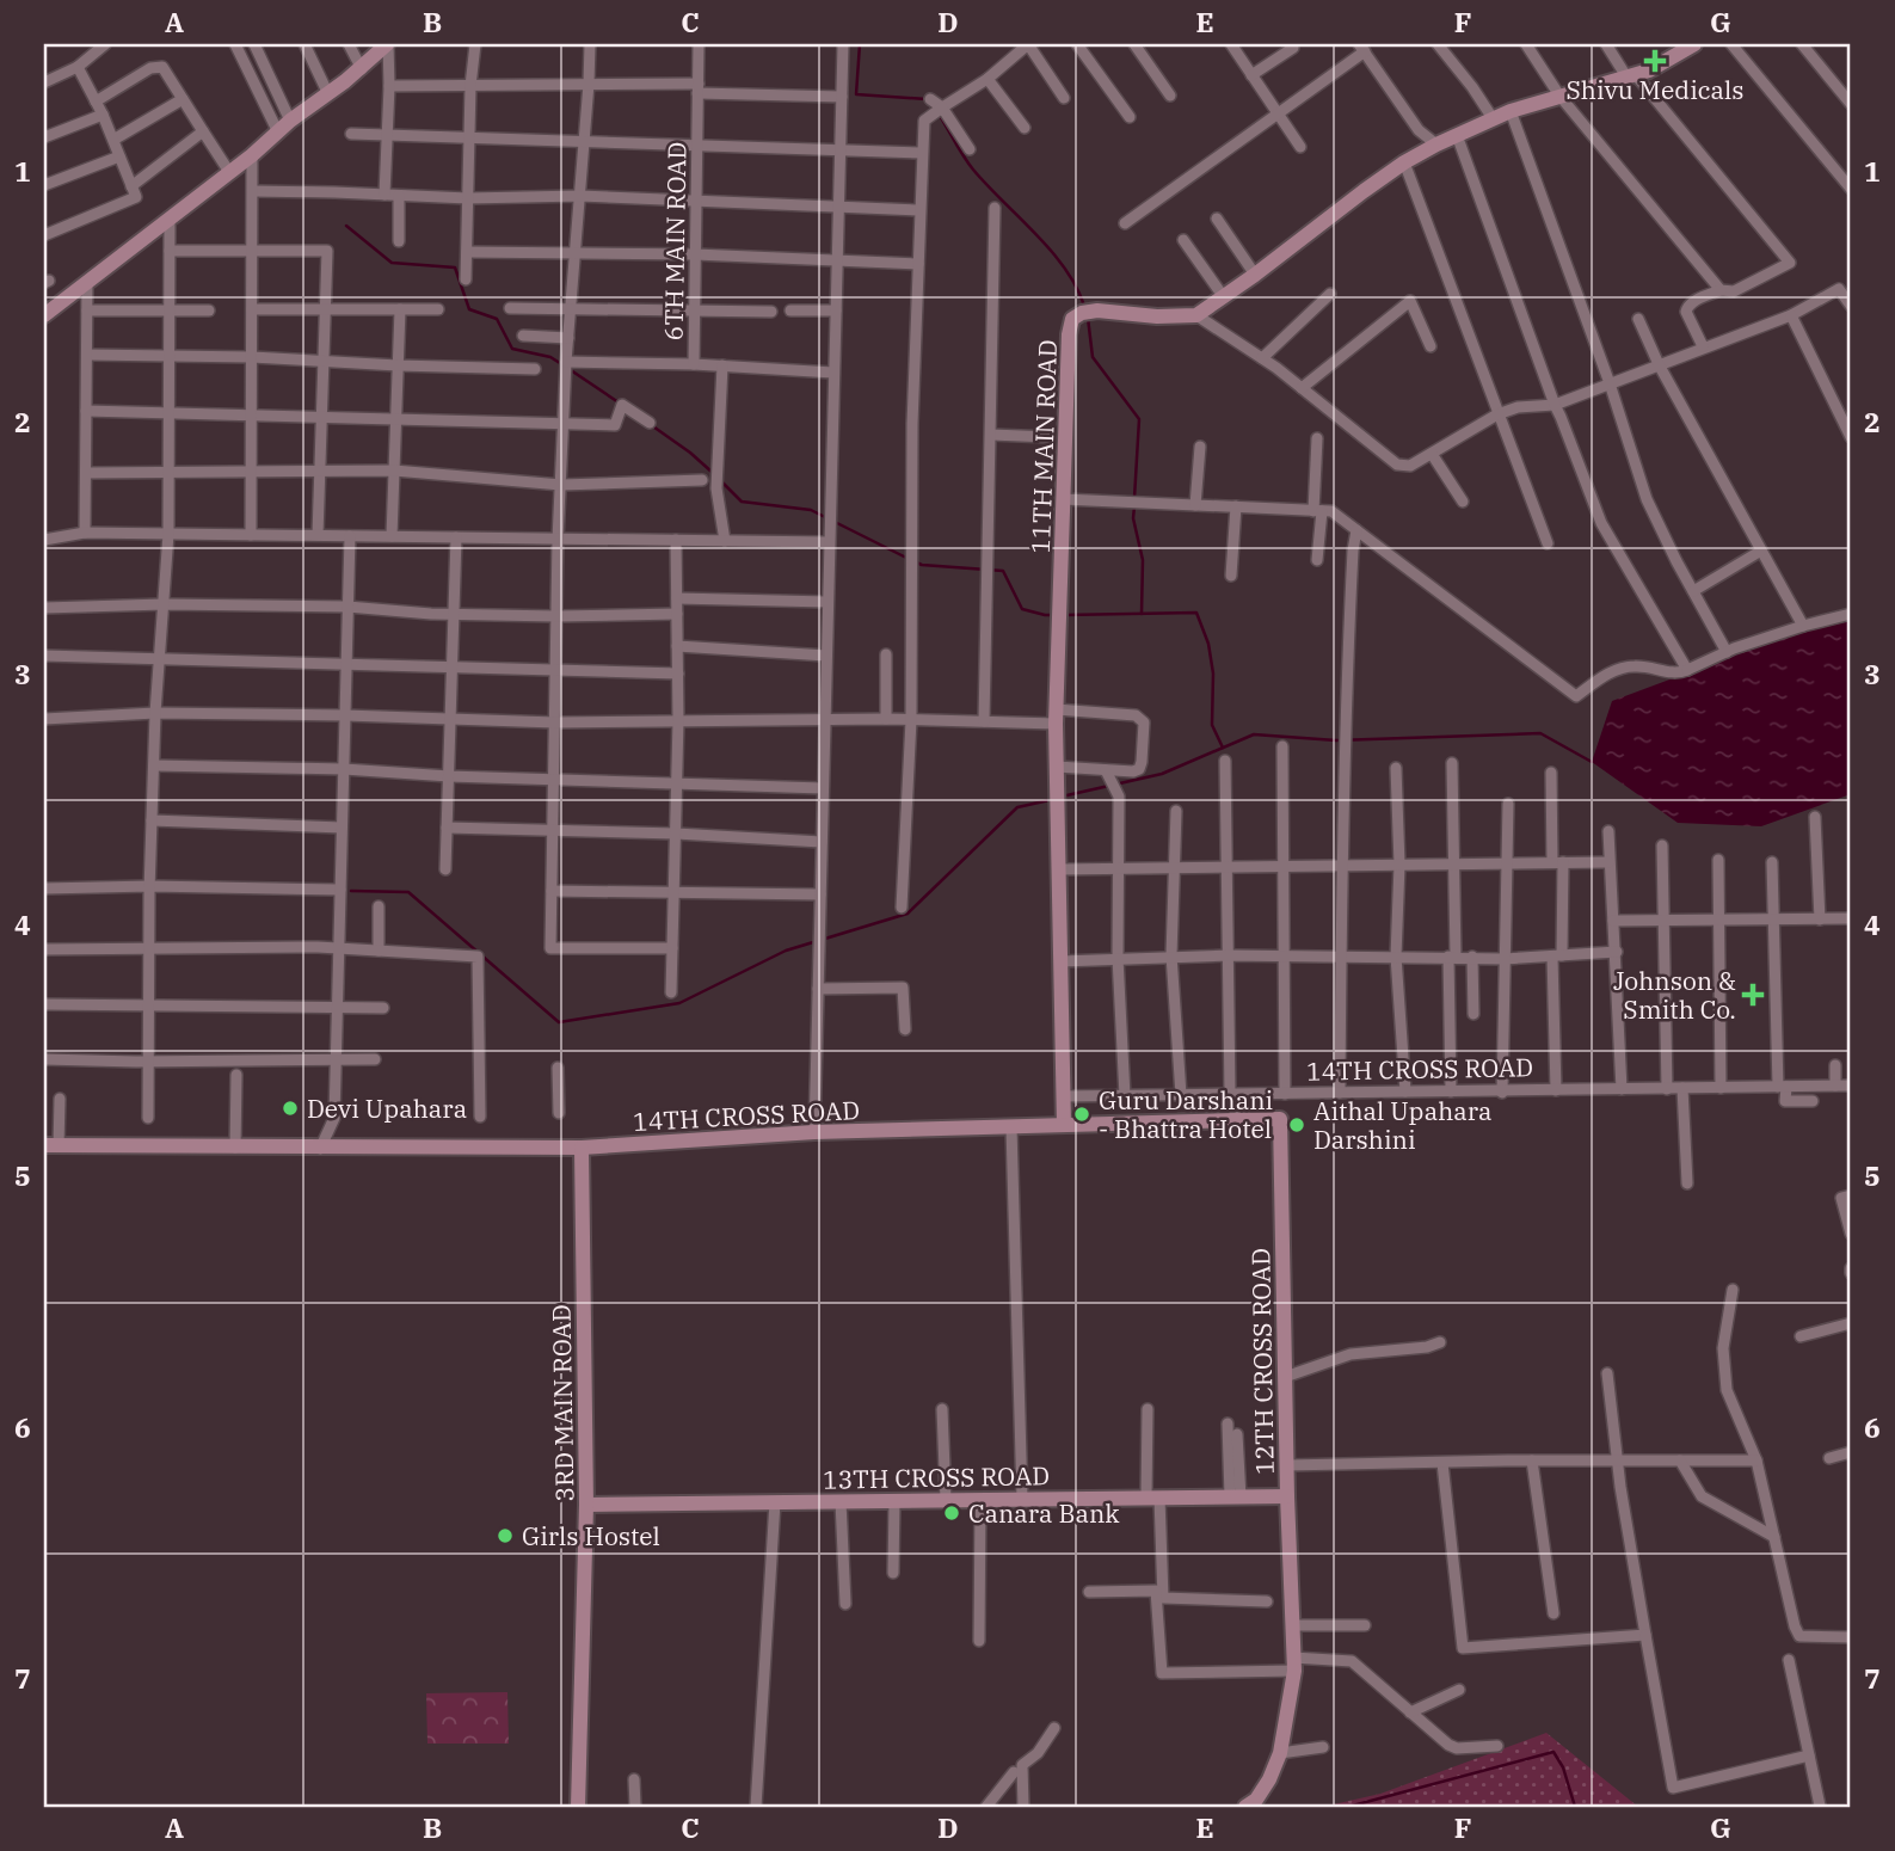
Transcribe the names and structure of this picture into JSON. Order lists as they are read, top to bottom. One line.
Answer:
{"streets":{"street":["6TH MAIN ROAD","11TH MAIN ROAD","14TH CROSS ROAD","12TH CROSS ROAD","3RD MAIN ROAD","13TH CROSS ROAD"]},"crossings":[["11TH MAIN ROAD","14TH CROSS ROAD"],["11TH MAIN ROAD","12TH CROSS ROAD"],["14TH CROSS ROAD","12TH CROSS ROAD"],["14TH CROSS ROAD","3RD MAIN ROAD"],["12TH CROSS ROAD","13TH CROSS ROAD"],["3RD MAIN ROAD","13TH CROSS ROAD"]],"places":{"health":["Shivu Medicals","Johnson & Smith Co."],"other":["Devi Upahara","Guru Darshani - Bhattra Hotel","Aithal Upahara Darshini","Canara Bank","Girls Hostel"]},"grid":{"columns":["A","B","C","D","E","F","G"],"rows":["1","2","3","4","5","6","7"]}}
